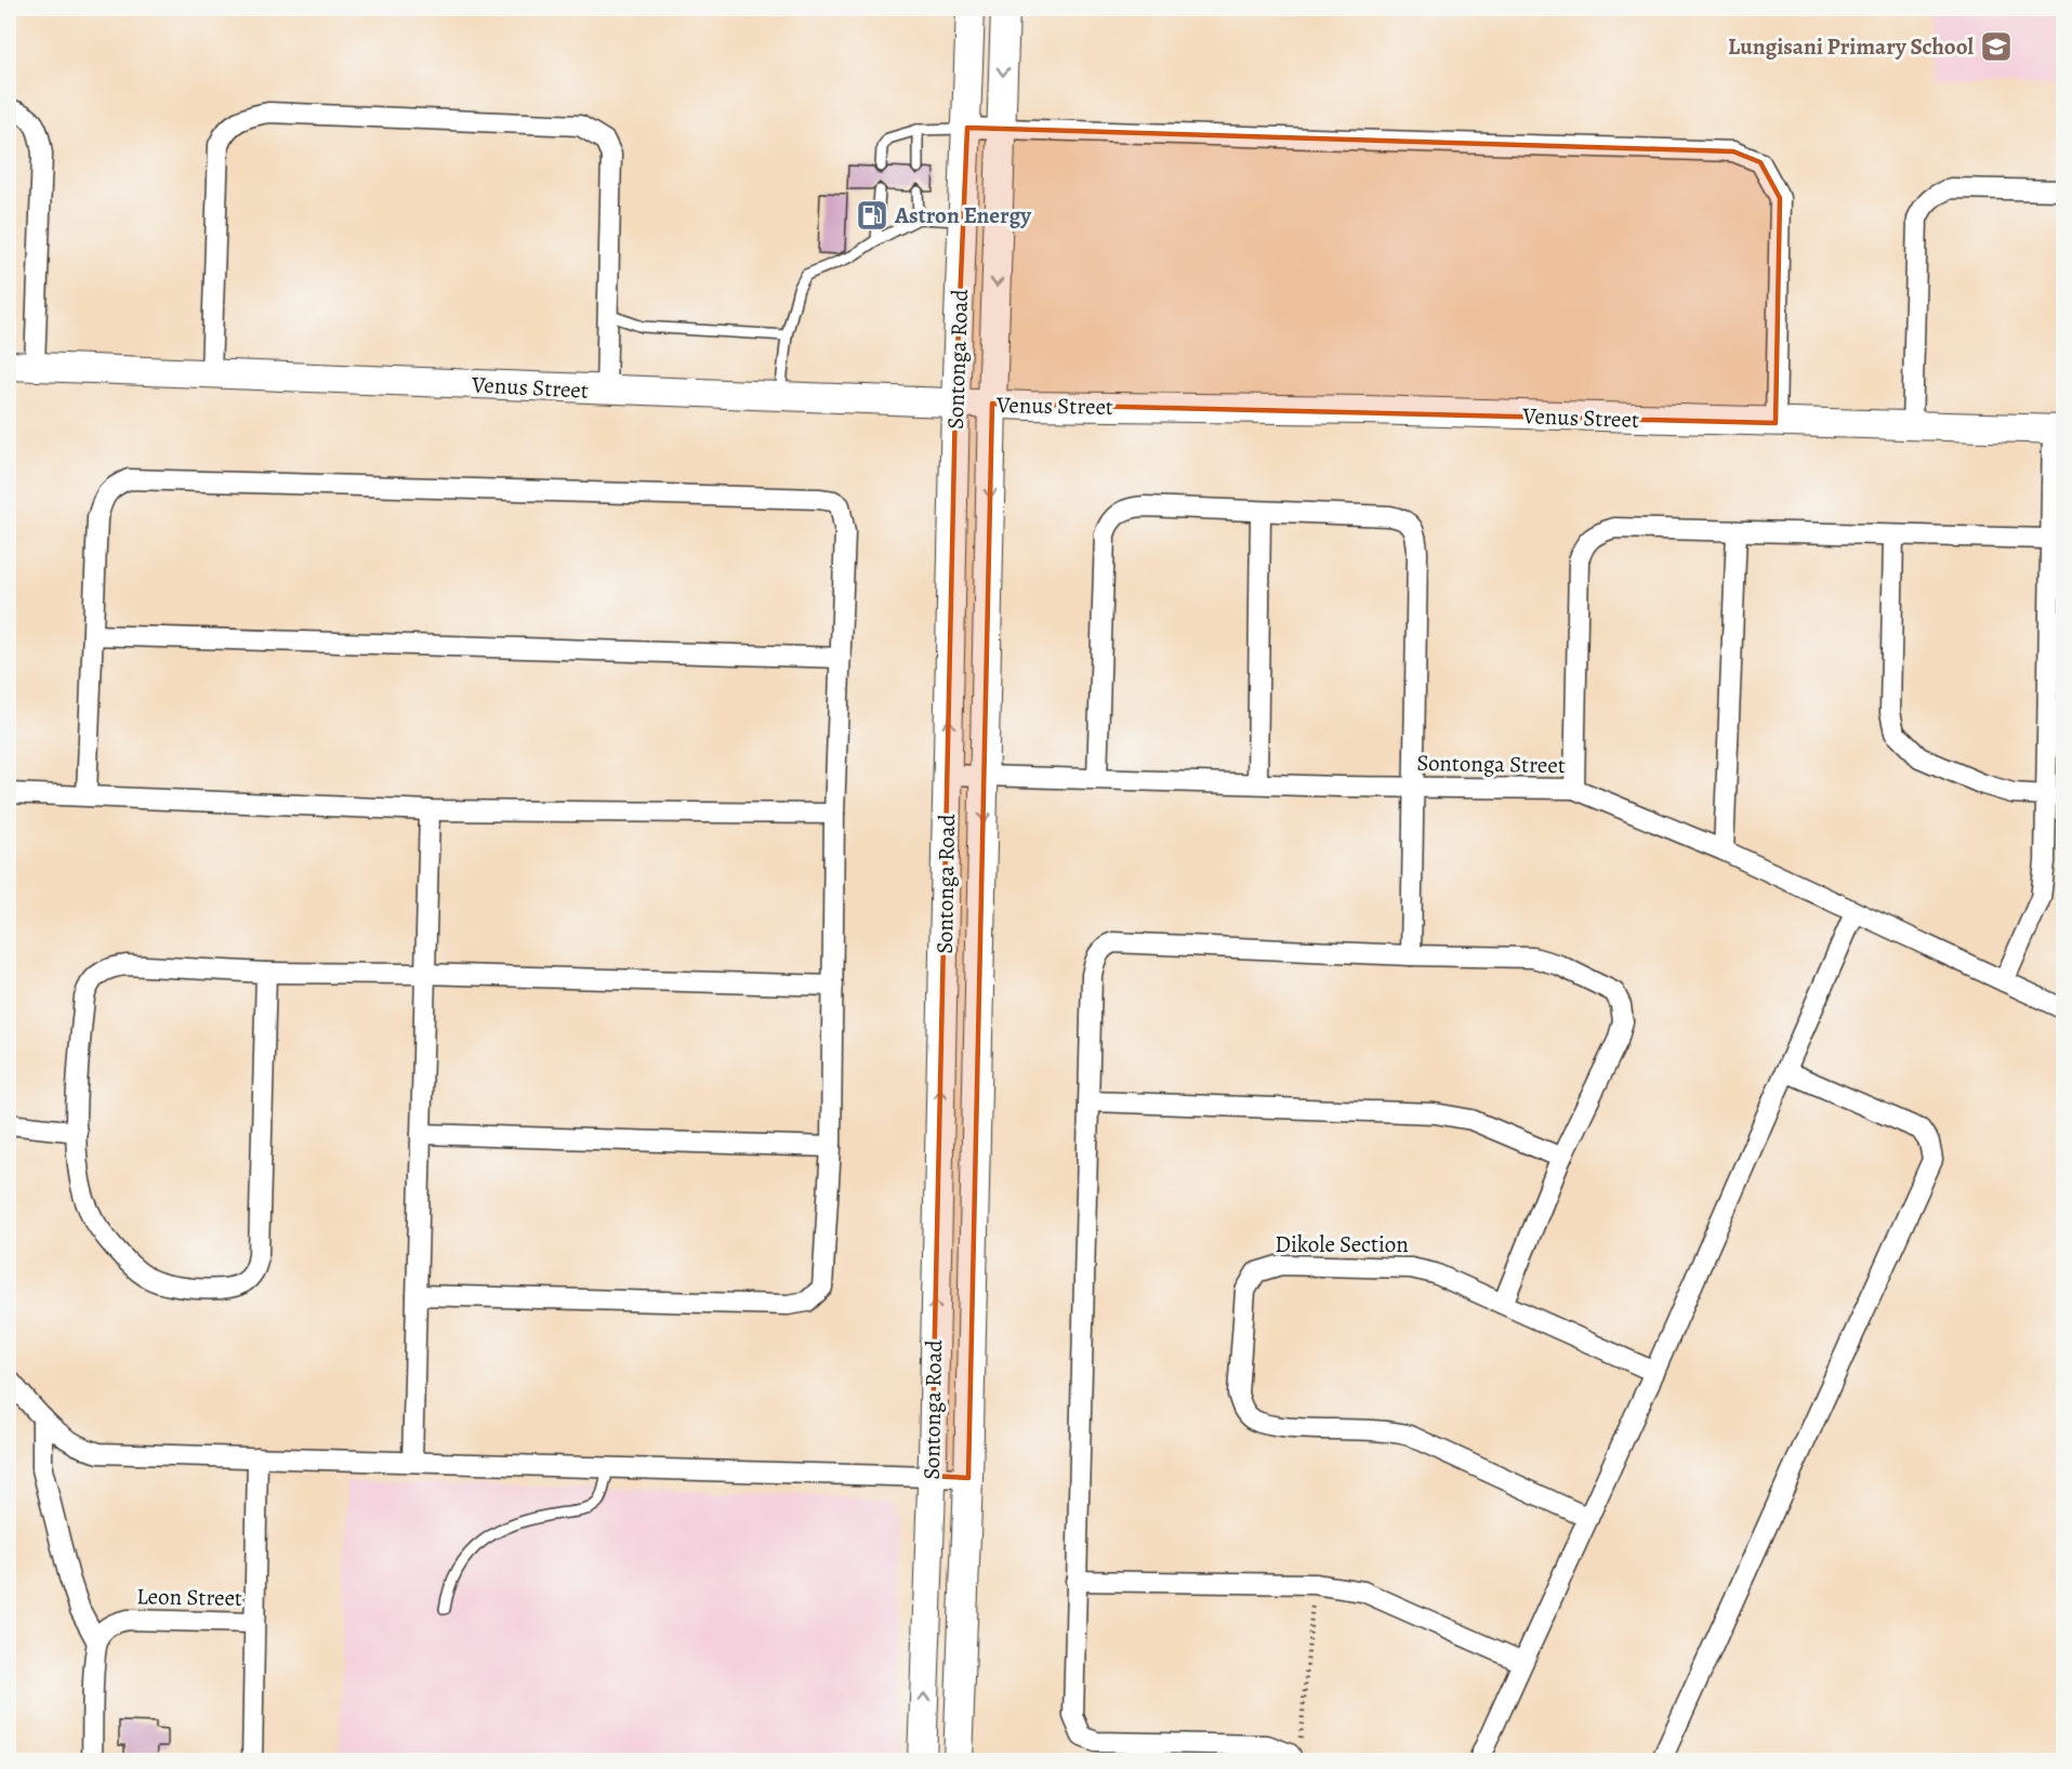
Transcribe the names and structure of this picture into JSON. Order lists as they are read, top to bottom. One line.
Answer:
{"streets":{"main road":["Sontonga Road","Venus Street"],"street":["Sontonga Street","Dikole Section","Leon Street"]},"crossings":[["Sontonga Road","Venus Street"],["Sontonga Road","Sontonga Street"]],"places":{"school or university":["Lungisani Primary School"],"fuel station":["Astron Energy"]}}
